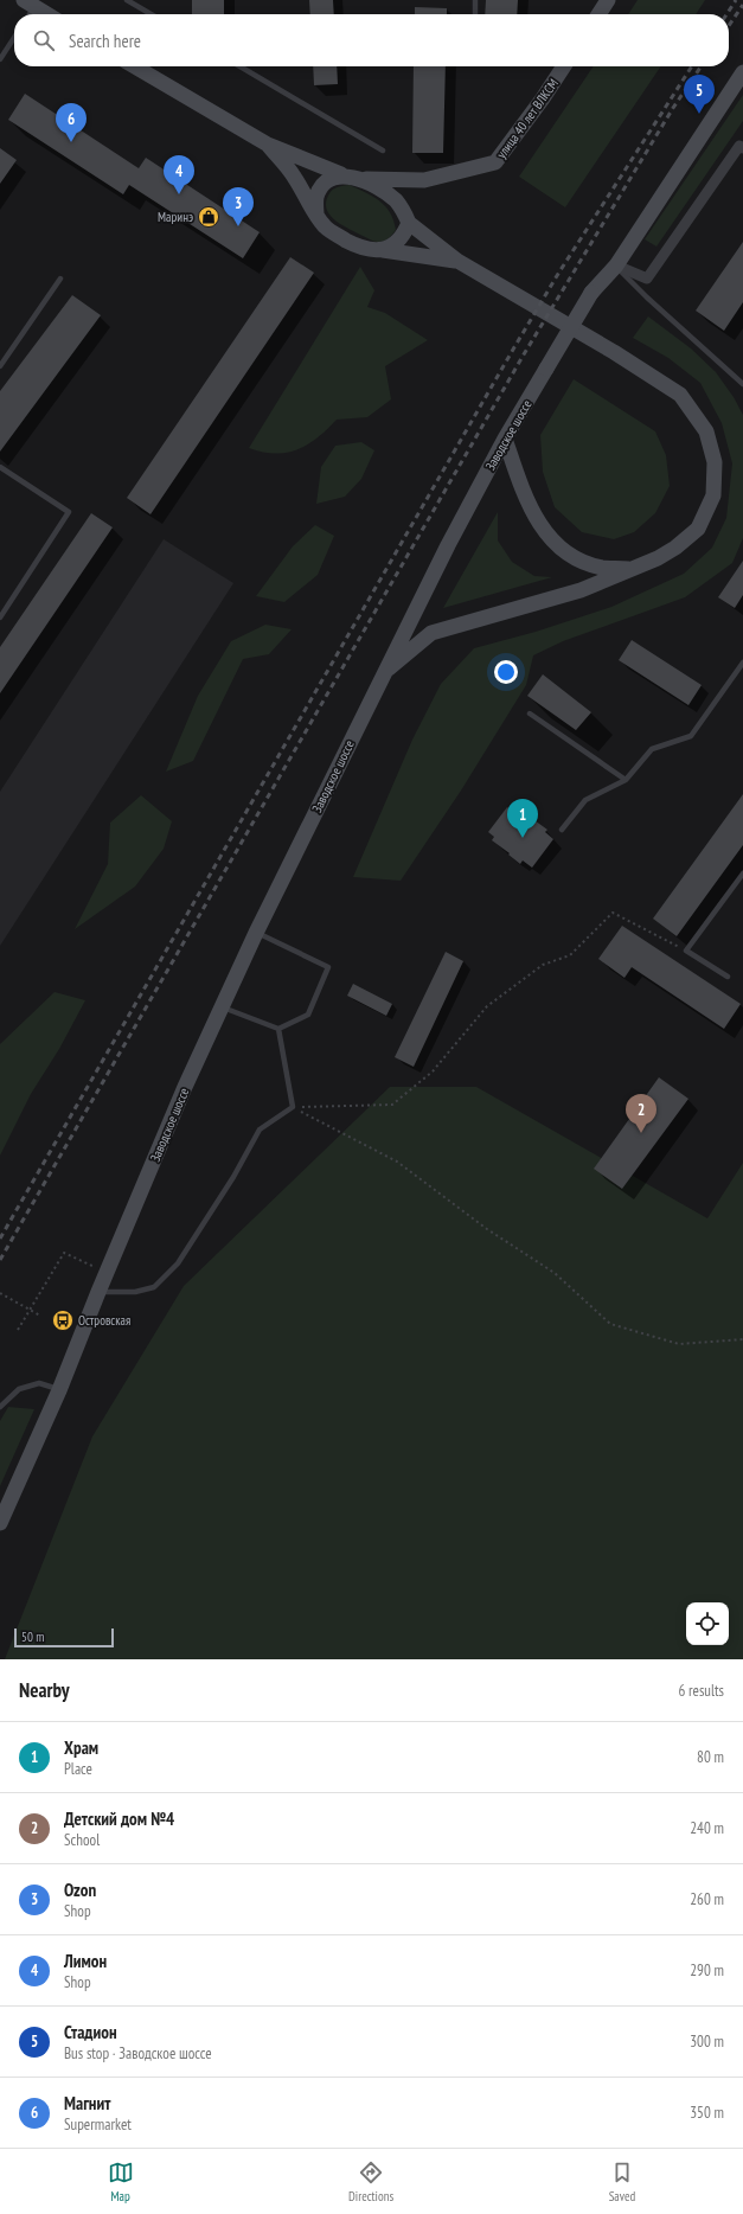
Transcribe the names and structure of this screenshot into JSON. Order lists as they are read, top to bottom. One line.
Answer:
{"streets":{"street":["улица 40 лет ВЛКСМ","Заводское шоссе"]},"places":{"shop":["Маринэ"],"bus stop":["Островская"]},"scale_bar":"50 m","page":{"search":"Search here","pins":["5","6","4","3","1","2"],"scale":"50 m","heading":["Nearby","6 results"],"list":[{"mark":"1","name":"Храм","note":"Place","value":"80 m"},{"mark":"2","name":"Детский дом №4","note":"School","value":"240 m"},{"mark":"3","name":"Ozon","note":"Shop","value":"260 m"},{"mark":"4","name":"Лимон","note":"Shop","value":"290 m"},{"mark":"5","name":"Стадион","note":"Bus stop · Заводское шоссе","value":"300 m"},{"mark":"6","name":"Магнит","note":"Supermarket","value":"350 m"}],"nav":["Map","Directions","Saved"]}}
